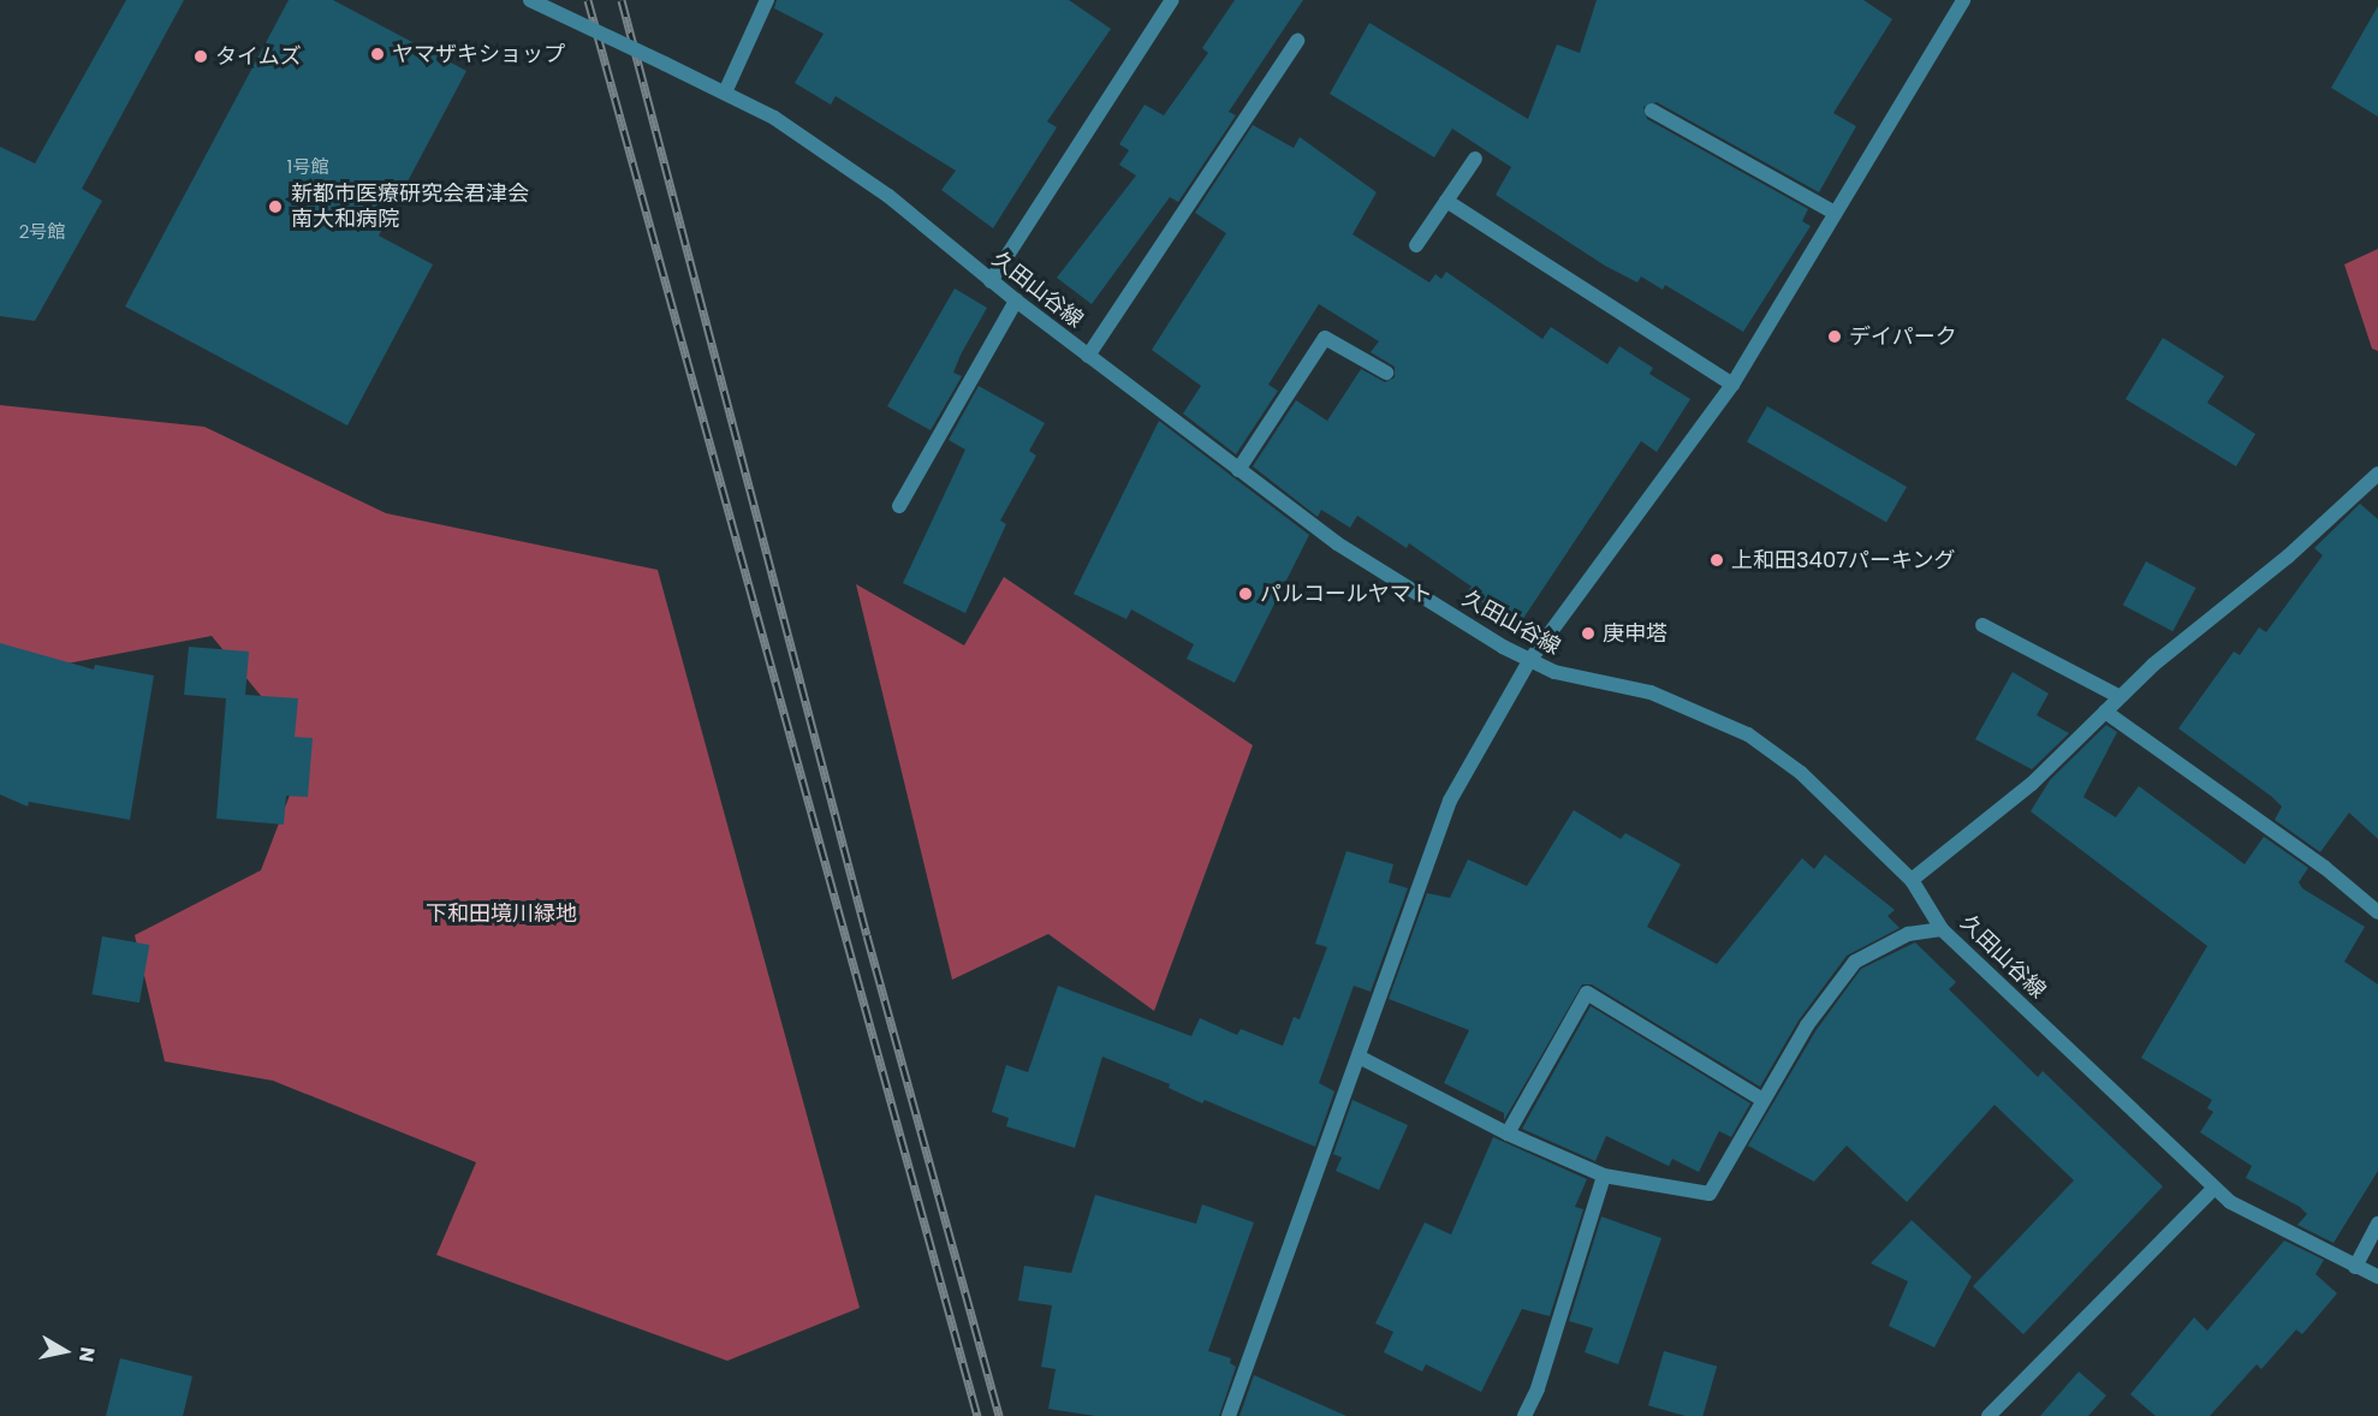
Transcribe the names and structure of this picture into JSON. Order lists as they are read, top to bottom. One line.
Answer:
{"streets":{"street":["久田山谷線"]},"parks":["下和田境川緑地"],"places":["ヤマザキショップ","タイムズ","新都市医療研究会君津会 南大和病院","デイパーク","上和田3407パーキング","パルコールヤマト","庚申塔"],"house_numbers":["1号館","2号館"],"north":"right"}
